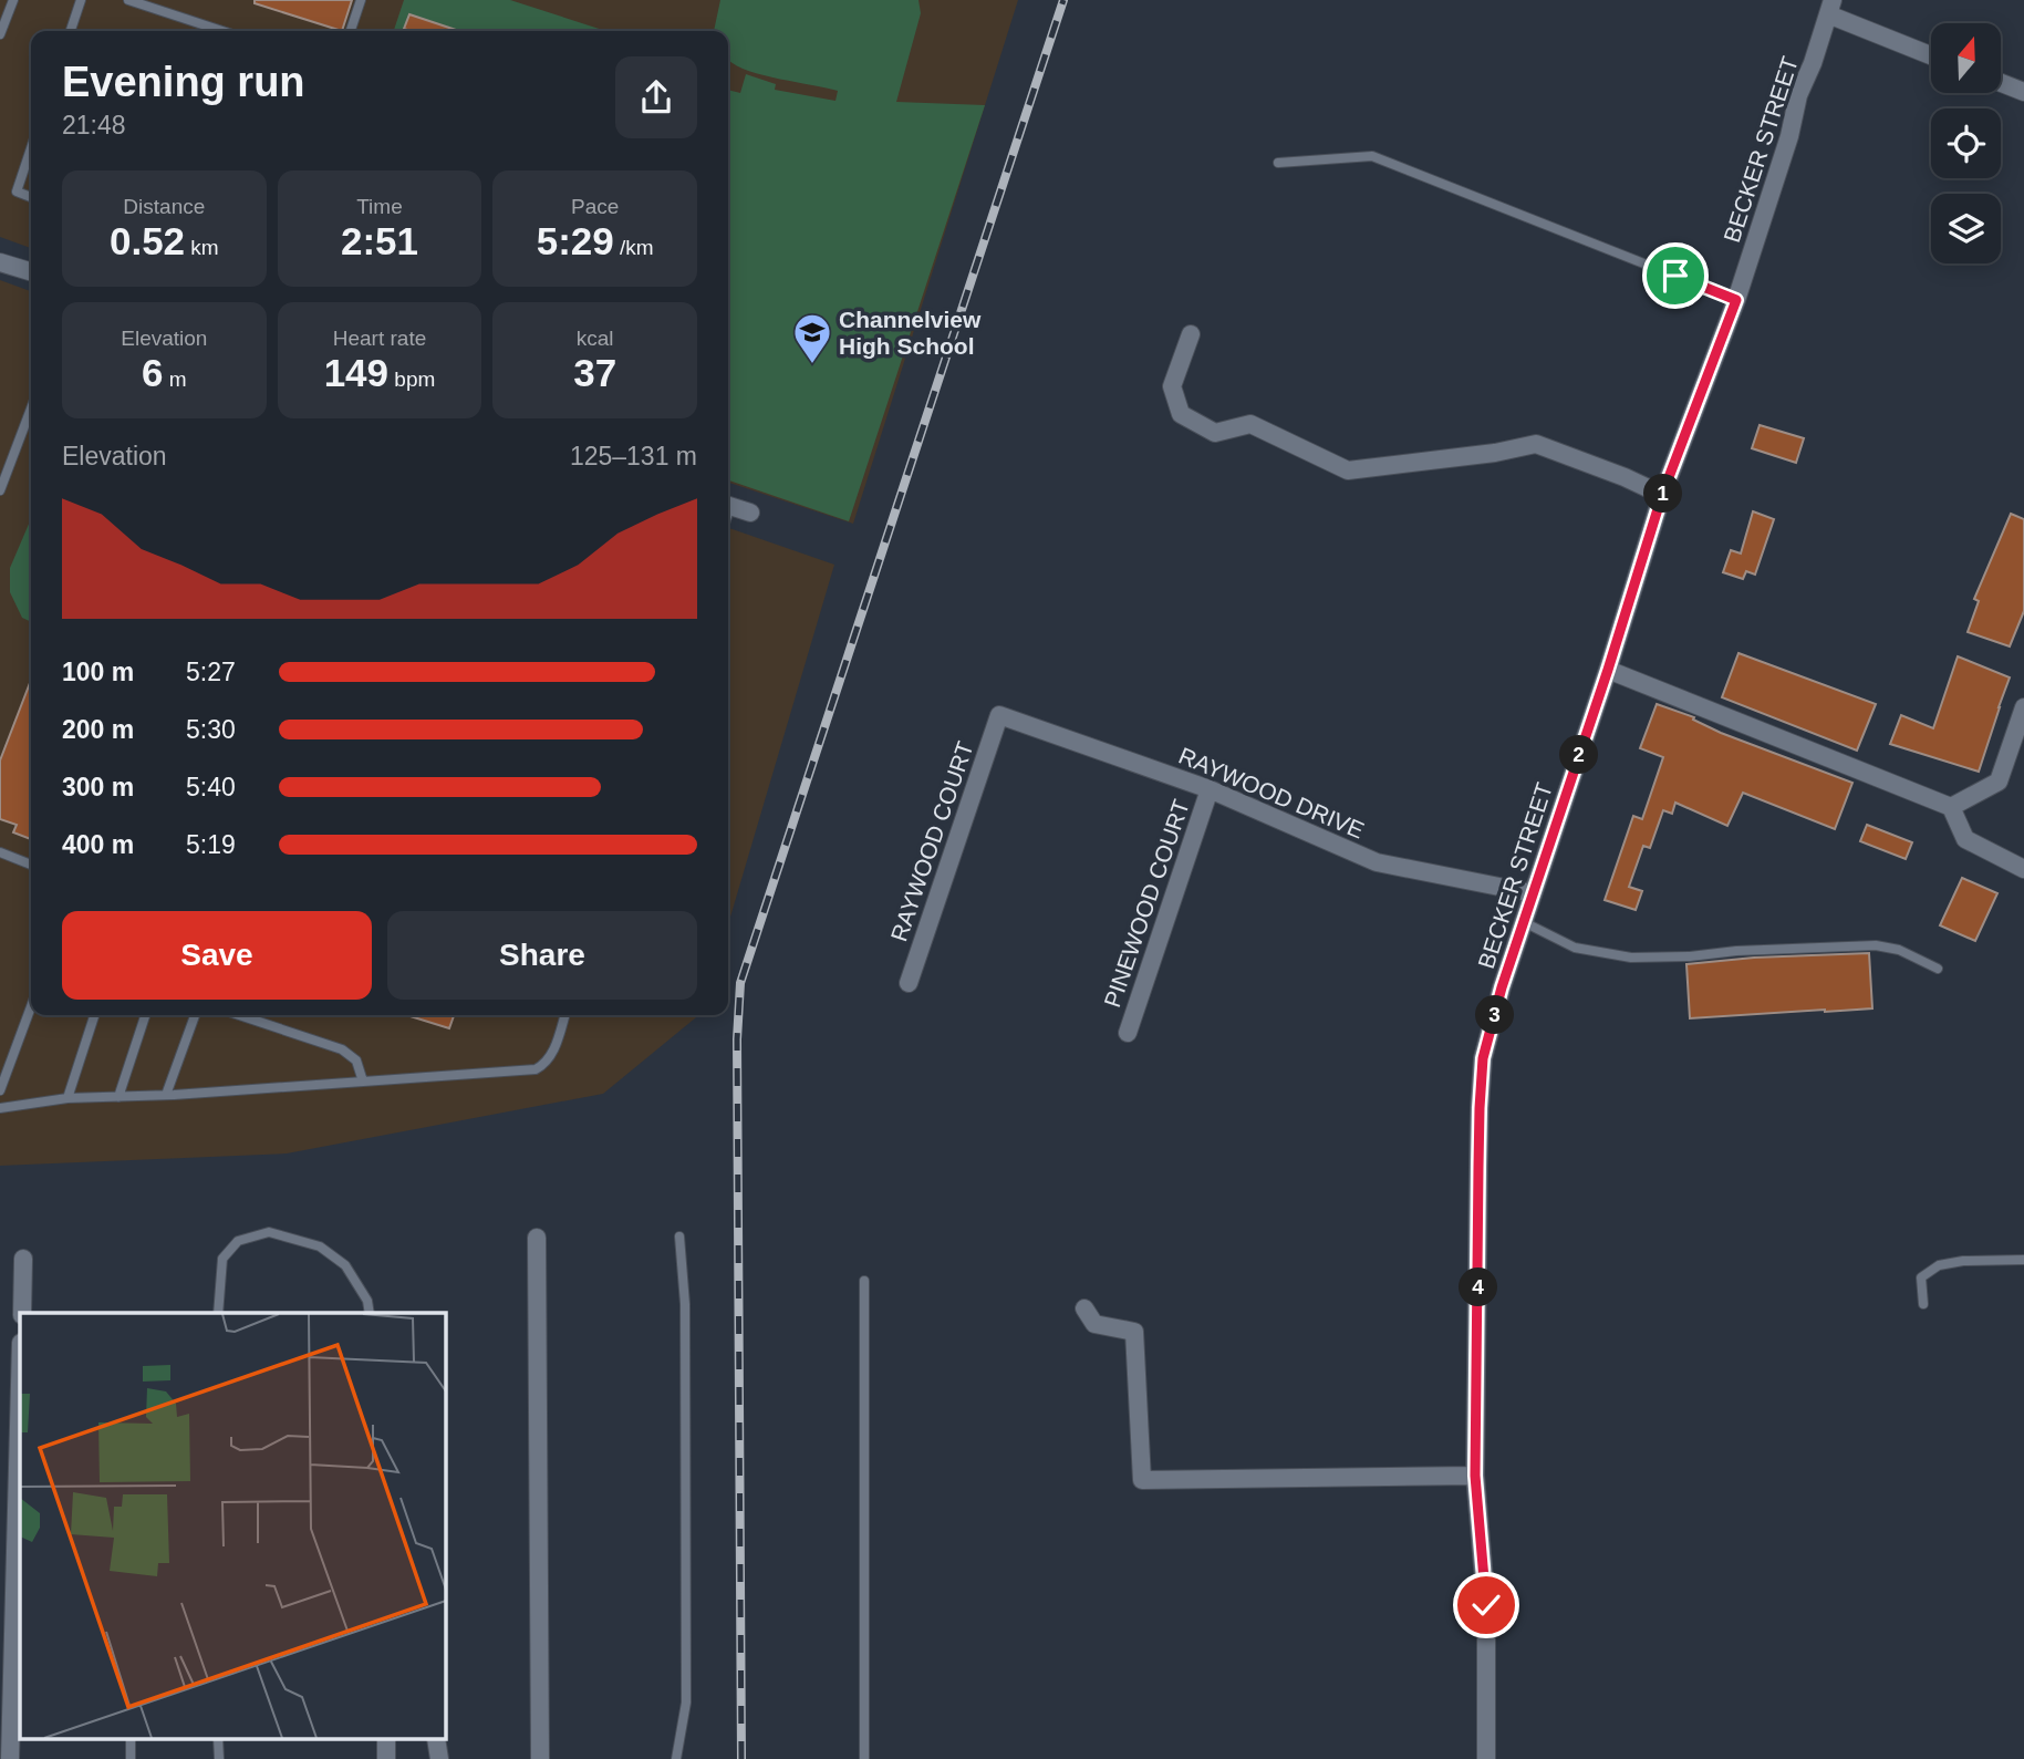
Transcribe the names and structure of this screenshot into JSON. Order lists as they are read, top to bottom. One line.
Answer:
{"streets":{"street":["BECKER STREET","RAYWOOD DRIVE","RAYWOOD COURT","PINEWOOD COURT"]},"crossings":[["BECKER STREET","RAYWOOD DRIVE"],["RAYWOOD DRIVE","RAYWOOD COURT"],["RAYWOOD DRIVE","PINEWOOD COURT"]],"places":{"school or university":["Channelview High School"]},"north":"top","page":{"heading":["Evening run","21:48"],"stats":[["Distance","0.52 km"],["Time","2:51"],["Pace","5:29 /km"],["Elevation","6 m"],["Heart rate","149 bpm"],["kcal","37"]],"chart":["Elevation","125–131 m"],"pins":["1","2","3","4"],"list":[{"name":"100 m","note":"5:27"},{"name":"200 m","note":"5:30"},{"name":"300 m","note":"5:40"},{"name":"400 m","note":"5:19"}],"buttons":["Save","Share"]}}
